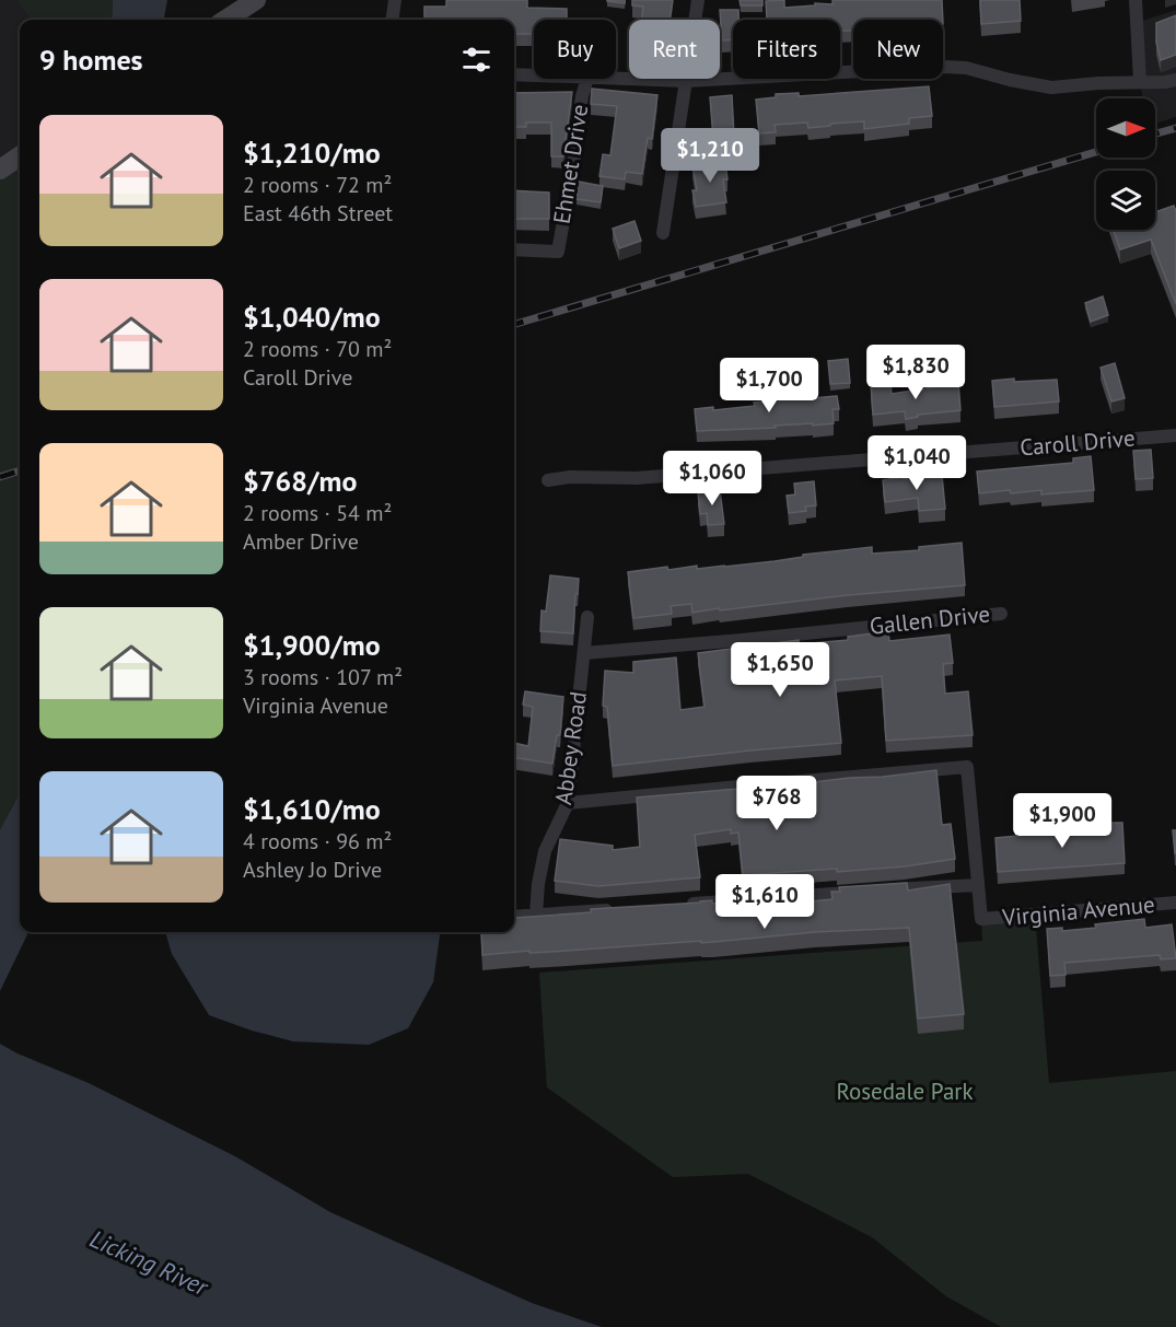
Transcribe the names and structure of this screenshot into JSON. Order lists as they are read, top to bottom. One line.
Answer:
{"streets":{"street":["Ehmet Drive","Caroll Drive","Gallen Drive","Abbey Road","Virginia Avenue"]},"crossings":[["Gallen Drive","Abbey Road"]],"water":["Licking River"],"parks":["Rosedale Park"],"north":"right","page":{"chip":["Buy","Rent","Filters","New"],"heading":"9 homes","list":[{"name":"$1,210/mo","note":"2 rooms · 72 m² · East 46th Street"},{"name":"$1,040/mo","note":"2 rooms · 70 m² · Caroll Drive"},{"name":"$768/mo","note":"2 rooms · 54 m² · Amber Drive"},{"name":"$1,900/mo","note":"3 rooms · 107 m² · Virginia Avenue"},{"name":"$1,610/mo","note":"4 rooms · 96 m² · Ashley Jo Drive"}],"price":["$1,210","$1,830","$1,700","$1,040","$1,060","$1,650","$768","$1,900","$1,610"]}}
